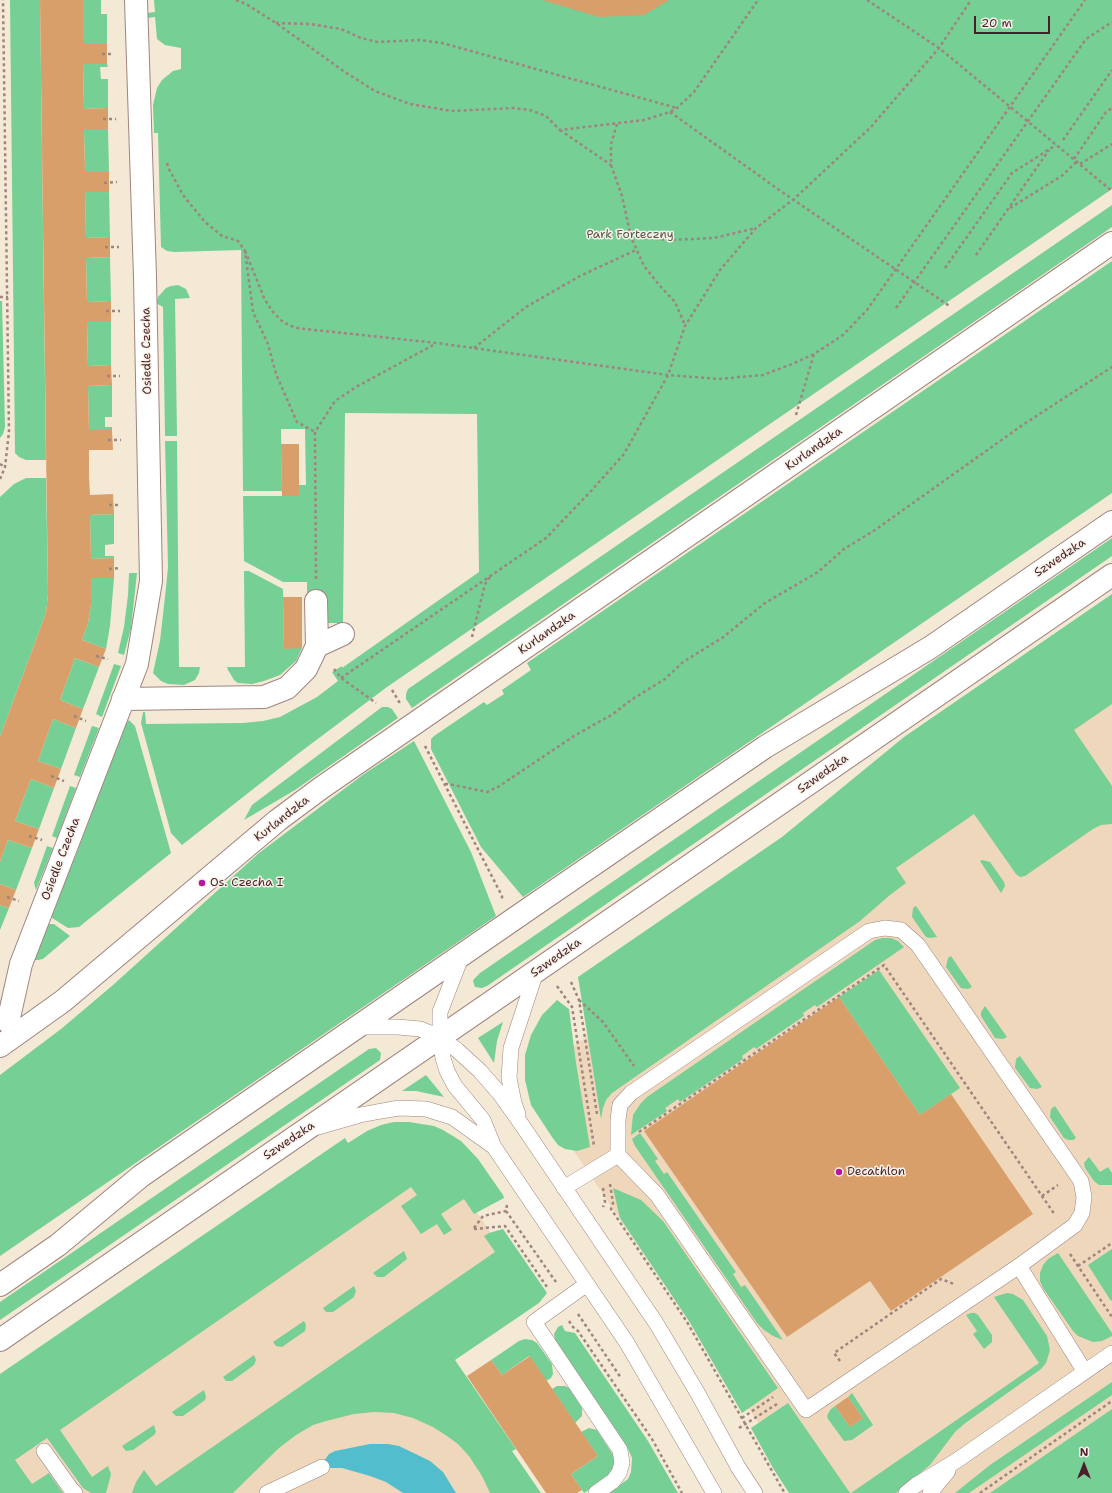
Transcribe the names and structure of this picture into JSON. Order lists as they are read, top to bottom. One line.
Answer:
{"streets":{"street":["Osiedle Czecha","Kurlandzka","Szwedzka"]},"crossings":[["Osiedle Czecha","Kurlandzka"]],"parks":["Park Forteczny"],"places":["Os. Czecha I","Decathlon"],"scale_bar":"20 m","north":"top"}
